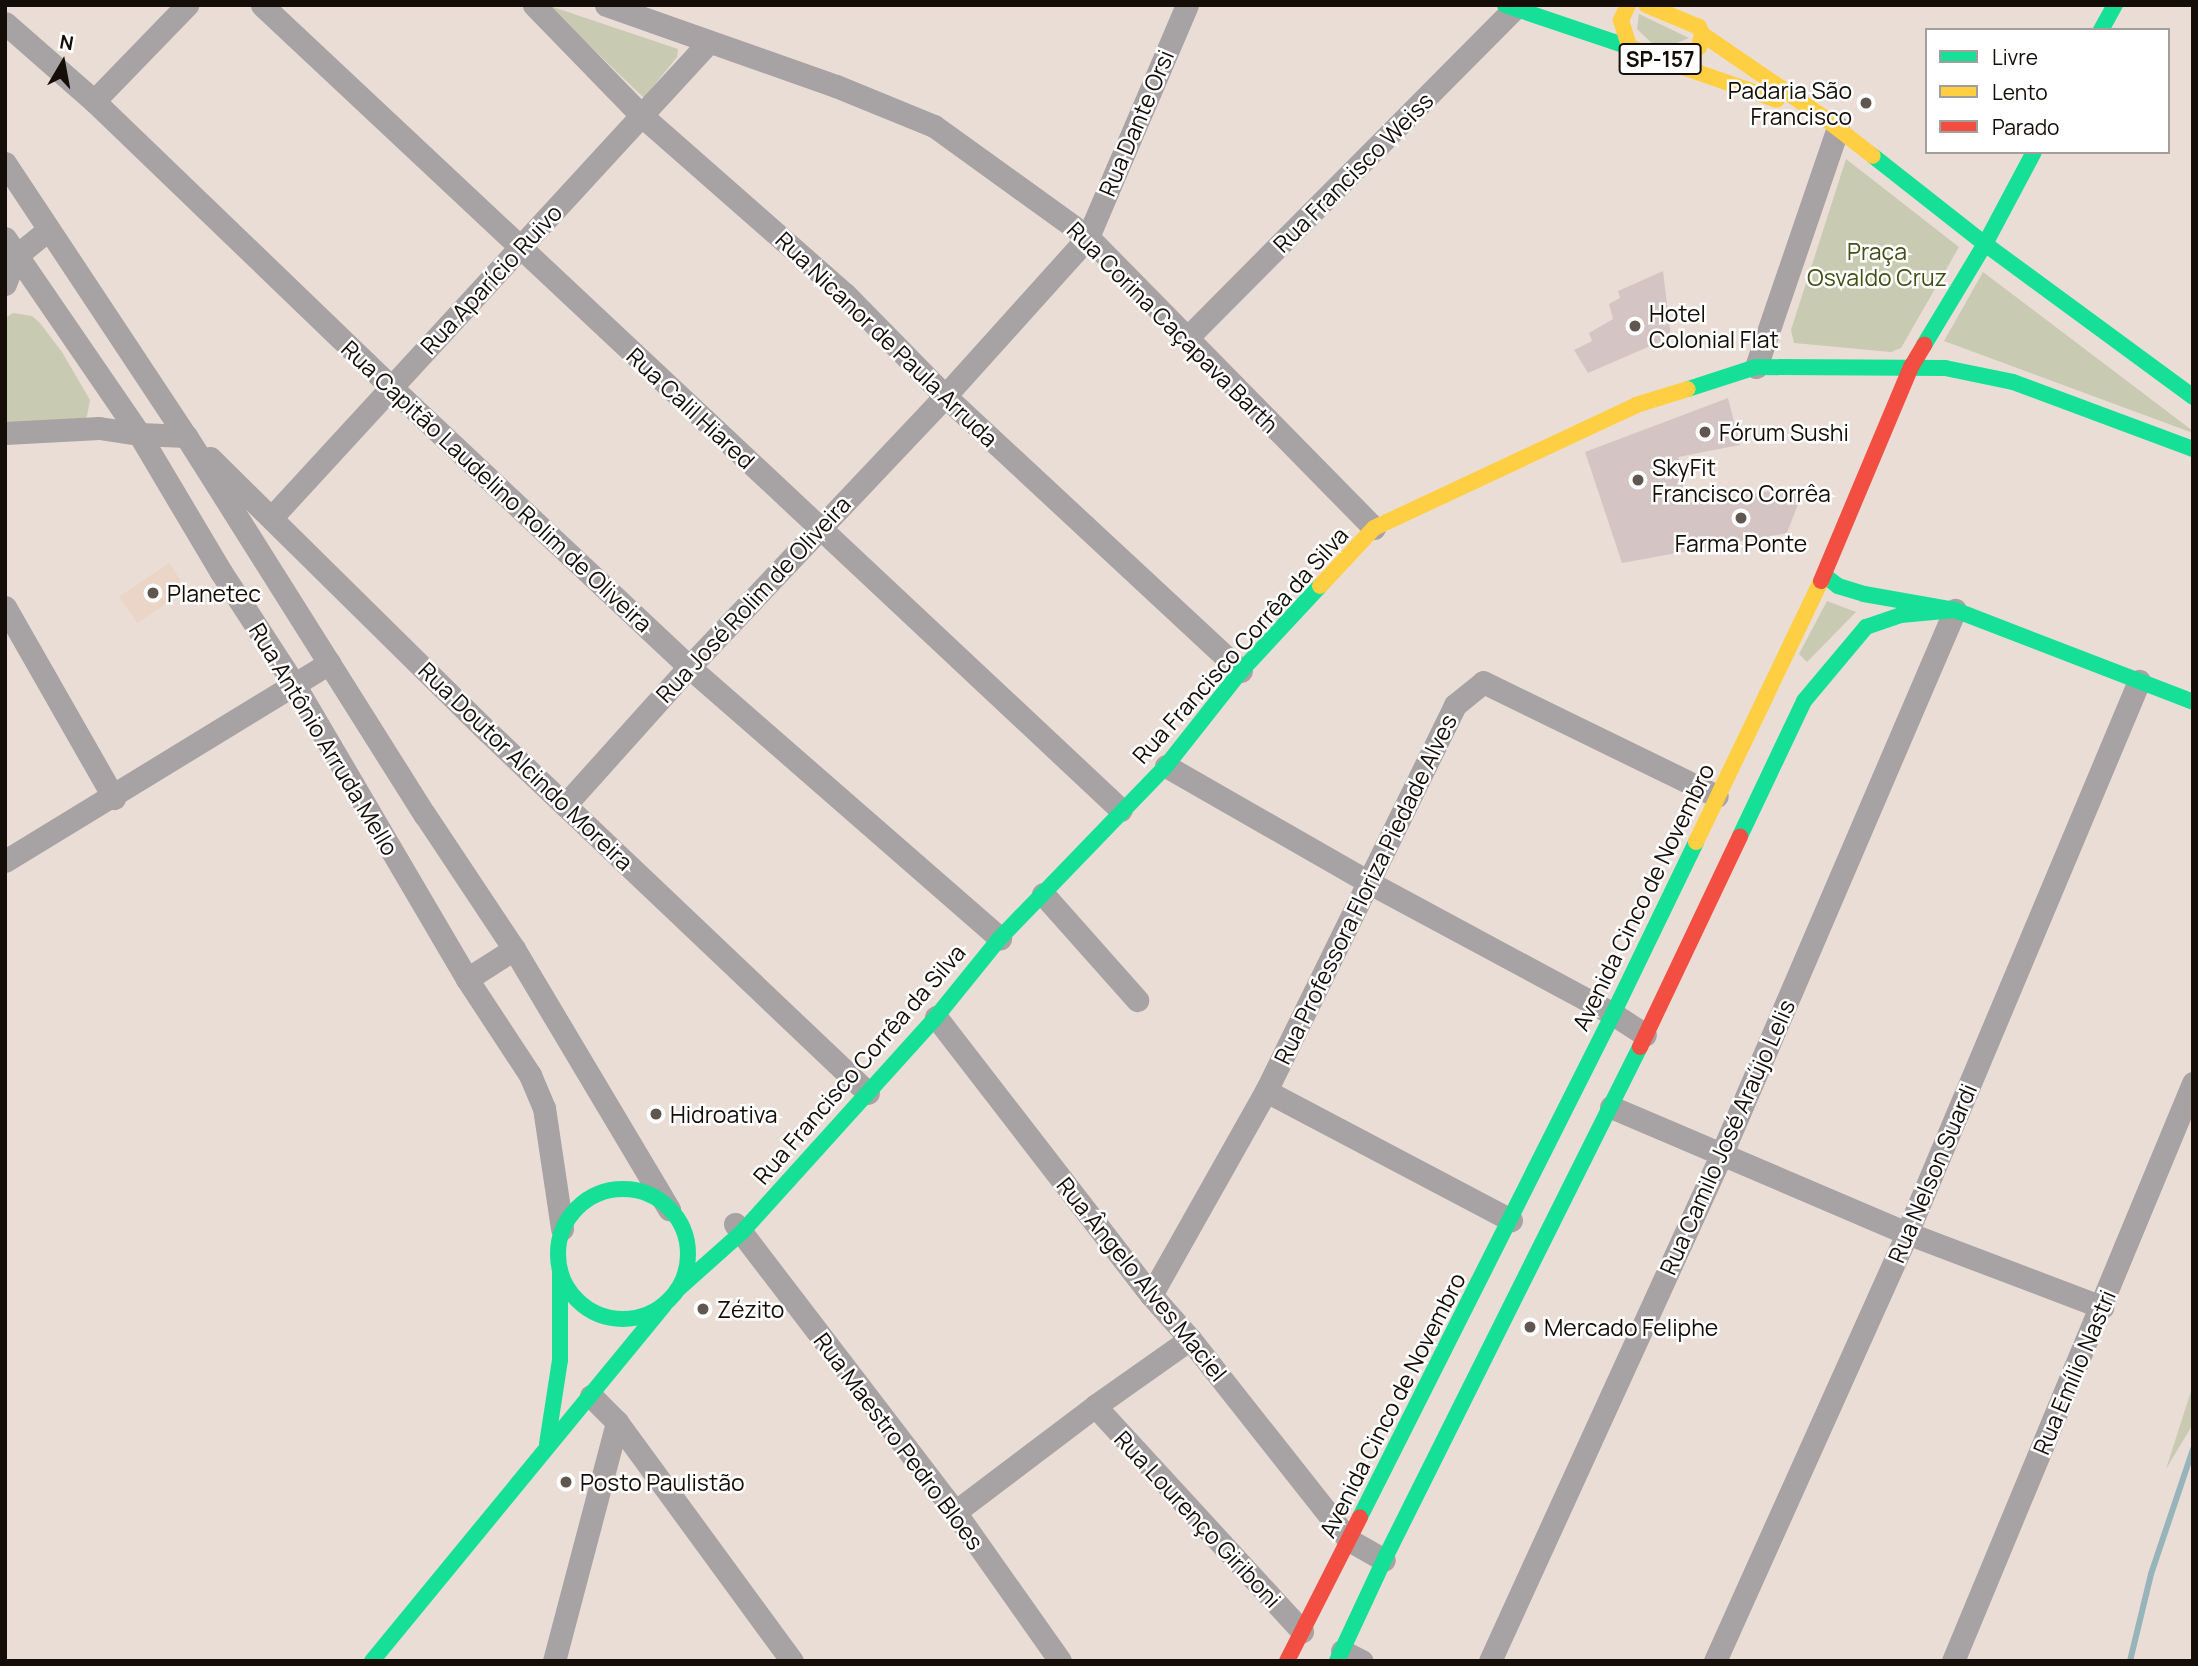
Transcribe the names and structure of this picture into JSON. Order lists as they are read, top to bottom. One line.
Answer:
{"streets":{"main road":["SP-157","Rua Francisco Corrêa da Silva","Avenida Cinco de Novembro"],"street":["Rua Dante Orsi","Rua Francisco Weiss","Rua Aparício Ruivo","Rua Corina Caçapava Barth","Rua Nicanor de Paula Arruda","Rua Calil Hiared","Rua Capitão Laudelino Rolim de Oliveira","Rua José Rolim de Oliveira","Rua Antônio Arruda Mello","Rua Doutor Alcindo Moreira","Rua Professora Floriza Piedade Alves","Rua Camilo José Araújo Lelis","Rua Nelson Suardi","Rua Ângelo Alves Maciel","Rua Emílio Nastri","Rua Maestro Pedro Bloes","Rua Lourenço Giriboni"]},"crossings":[["SP-157","Rua Francisco Weiss"],["Rua Dante Orsi","Rua Corina Caçapava Barth"],["Rua Dante Orsi","Rua Nicanor de Paula Arruda"],["Rua Dante Orsi","Rua José Rolim de Oliveira"],["Rua Francisco Weiss","Rua Corina Caçapava Barth"],["Rua Aparício Ruivo","Rua Corina Caçapava Barth"],["Rua Aparício Ruivo","Rua Nicanor de Paula Arruda"],["Rua Aparício Ruivo","Rua Calil Hiared"],["Rua Aparício Ruivo","Rua Capitão Laudelino Rolim de Oliveira"],["Rua Aparício Ruivo","Rua Doutor Alcindo Moreira"],["Rua Corina Caçapava Barth","Rua Francisco Corrêa da Silva"],["Rua Nicanor de Paula Arruda","Rua José Rolim de Oliveira"],["Rua Nicanor de Paula Arruda","Rua Francisco Corrêa da Silva"],["Rua Calil Hiared","Rua José Rolim de Oliveira"],["Rua Calil Hiared","Rua Francisco Corrêa da Silva"],["Rua Capitão Laudelino Rolim de Oliveira","Rua José Rolim de Oliveira"],["Rua Capitão Laudelino Rolim de Oliveira","Rua Francisco Corrêa da Silva"],["Rua José Rolim de Oliveira","Rua Doutor Alcindo Moreira"],["Rua Francisco Corrêa da Silva","Rua Antônio Arruda Mello"],["Rua Francisco Corrêa da Silva","Rua Doutor Alcindo Moreira"],["Rua Francisco Corrêa da Silva","Avenida Cinco de Novembro"],["Rua Francisco Corrêa da Silva","Rua Ângelo Alves Maciel"],["Rua Francisco Corrêa da Silva","Rua Maestro Pedro Bloes"],["Rua Professora Floriza Piedade Alves","Avenida Cinco de Novembro"],["Rua Professora Floriza Piedade Alves","Rua Ângelo Alves Maciel"],["Avenida Cinco de Novembro","Rua Ângelo Alves Maciel"],["Avenida Cinco de Novembro","Rua Lourenço Giriboni"]],"parks":["Praça Osvaldo Cruz"],"places":["Padaria São Francisco","Hotel Colonial Flat","Fórum Sushi","SkyFit Francisco Corrêa","Farma Ponte","Planetec","Hidroativa","Zézito","Mercado Feliphe","Posto Paulistão"],"legend":["Livre","Lento","Parado"],"north":"top"}
